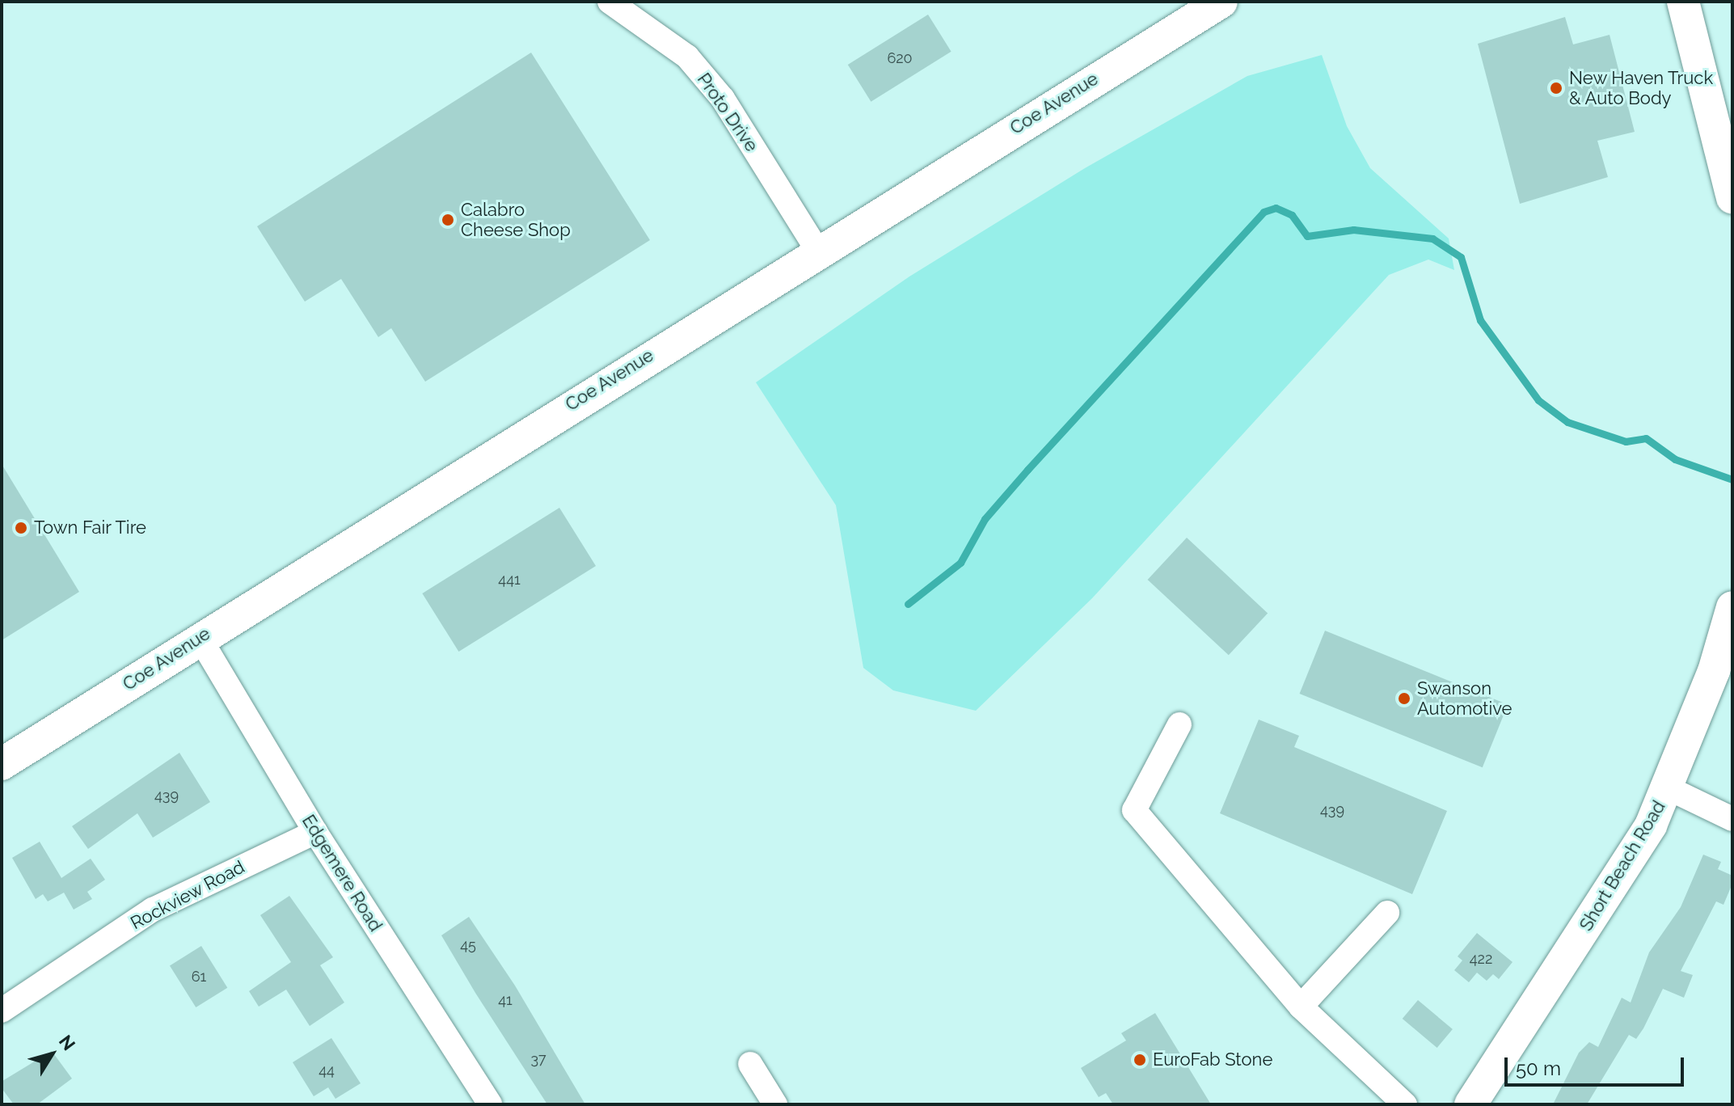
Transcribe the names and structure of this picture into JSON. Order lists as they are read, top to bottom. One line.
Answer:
{"streets":{"main road":["Coe Avenue","Short Beach Road"],"street":["Proto Drive","Edgemere Road","Rockview Road"]},"crossings":[["Coe Avenue","Proto Drive"],["Coe Avenue","Edgemere Road"],["Edgemere Road","Rockview Road"]],"places":["New Haven Truck & Auto Body","Calabro Cheese Shop","Town Fair Tire","Swanson Automotive","EuroFab Stone"],"house_numbers":["620","441","439","439","45","422","61","41","37","44"],"scale_bar":"50 m","north":"top right"}
